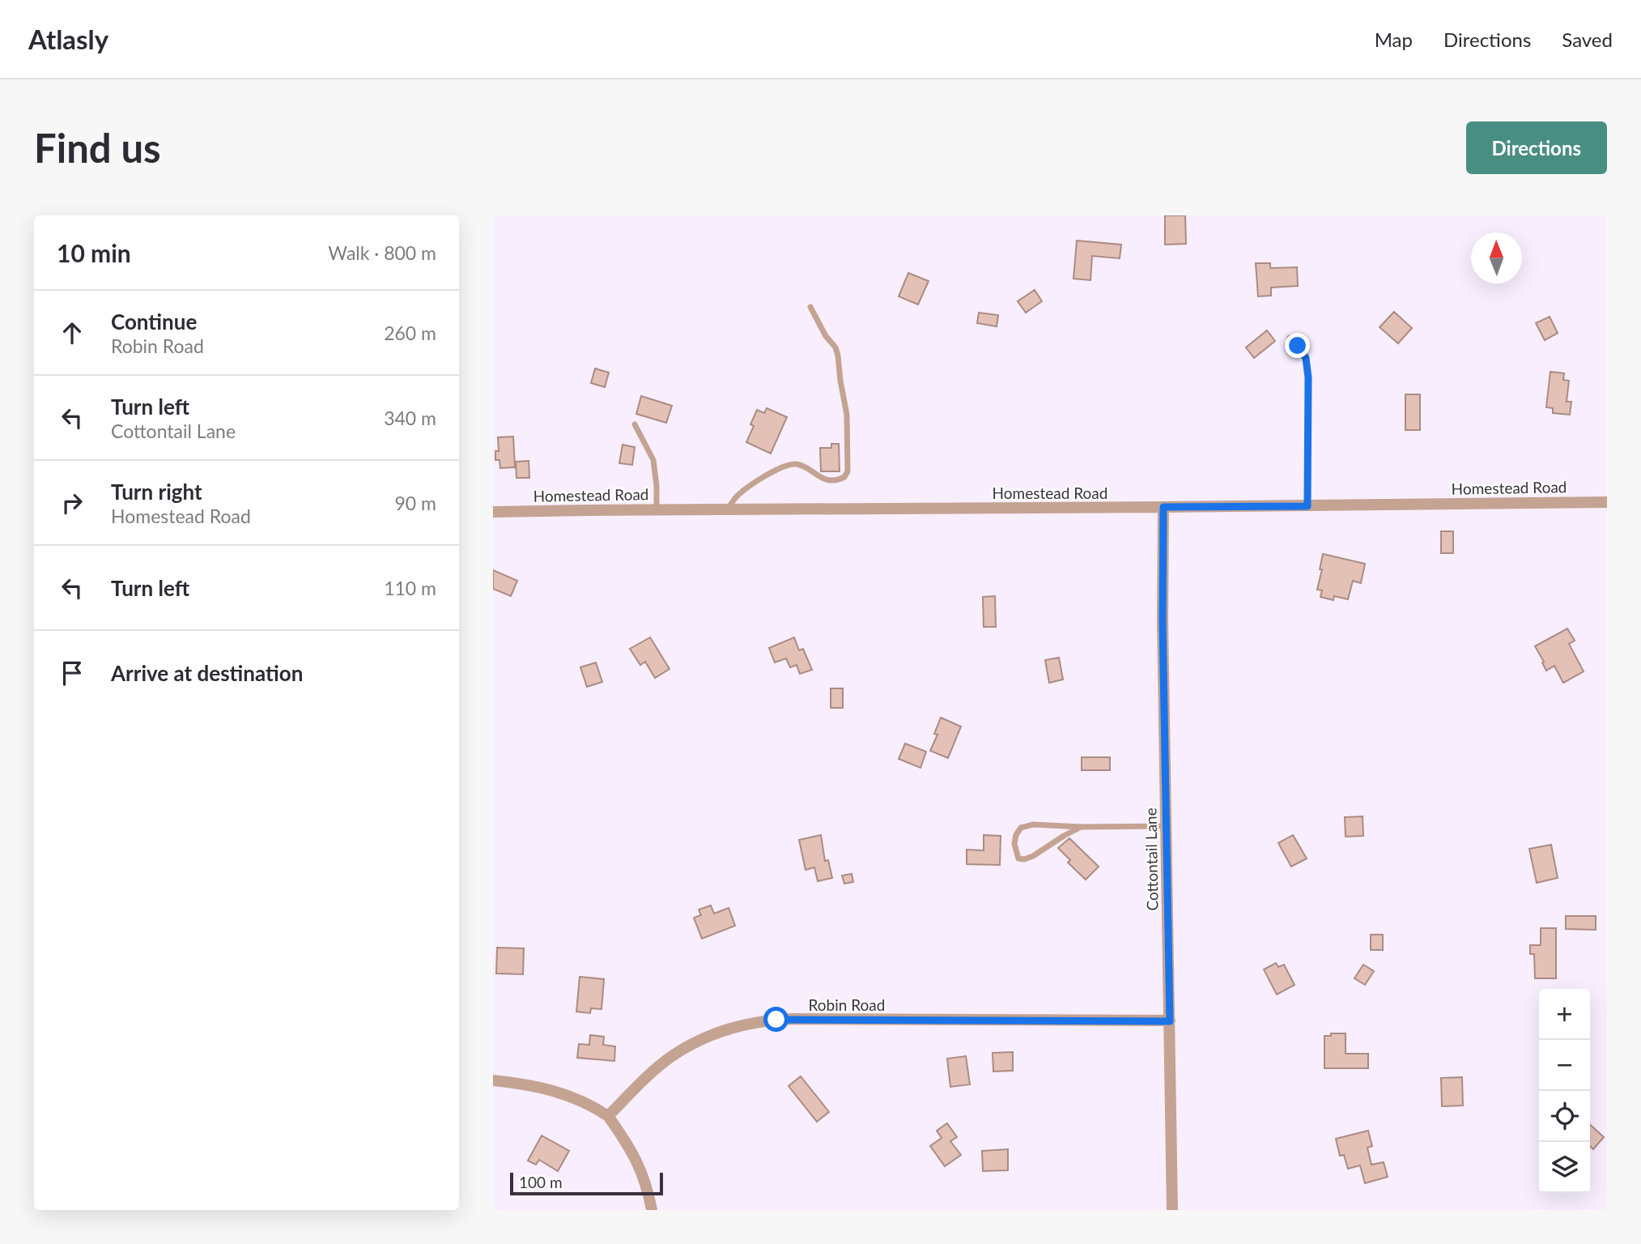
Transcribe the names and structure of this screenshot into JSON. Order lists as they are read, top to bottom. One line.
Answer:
{"streets":{"street":["Homestead Road","Cottontail Lane","Robin Road"]},"crossings":[["Homestead Road","Cottontail Lane"],["Cottontail Lane","Robin Road"]],"scale_bar":"100 m","north":"top","page":{"header":"Atlasly","nav":["Map","Directions","Saved"],"buttons":"Directions","title":"Find us","heading":["10 min","Walk · 800 m"],"list":[["Continue","Robin Road","260 m"],["Turn left","Cottontail Lane","340 m"],["Turn right","Homestead Road","90 m"],["Turn left","110 m"],"Arrive at destination"],"map_buttons":["+","−"],"scale":"100 m"}}
